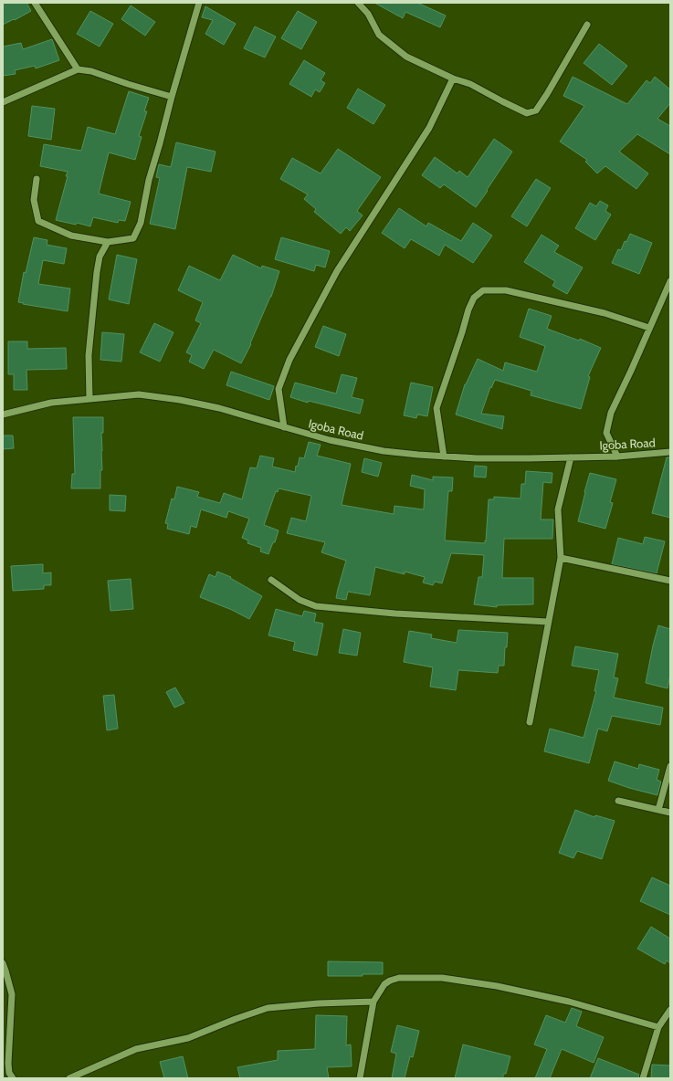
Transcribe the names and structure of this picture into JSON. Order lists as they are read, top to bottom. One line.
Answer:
{"streets":{"street":["Igoba Road"]}}
